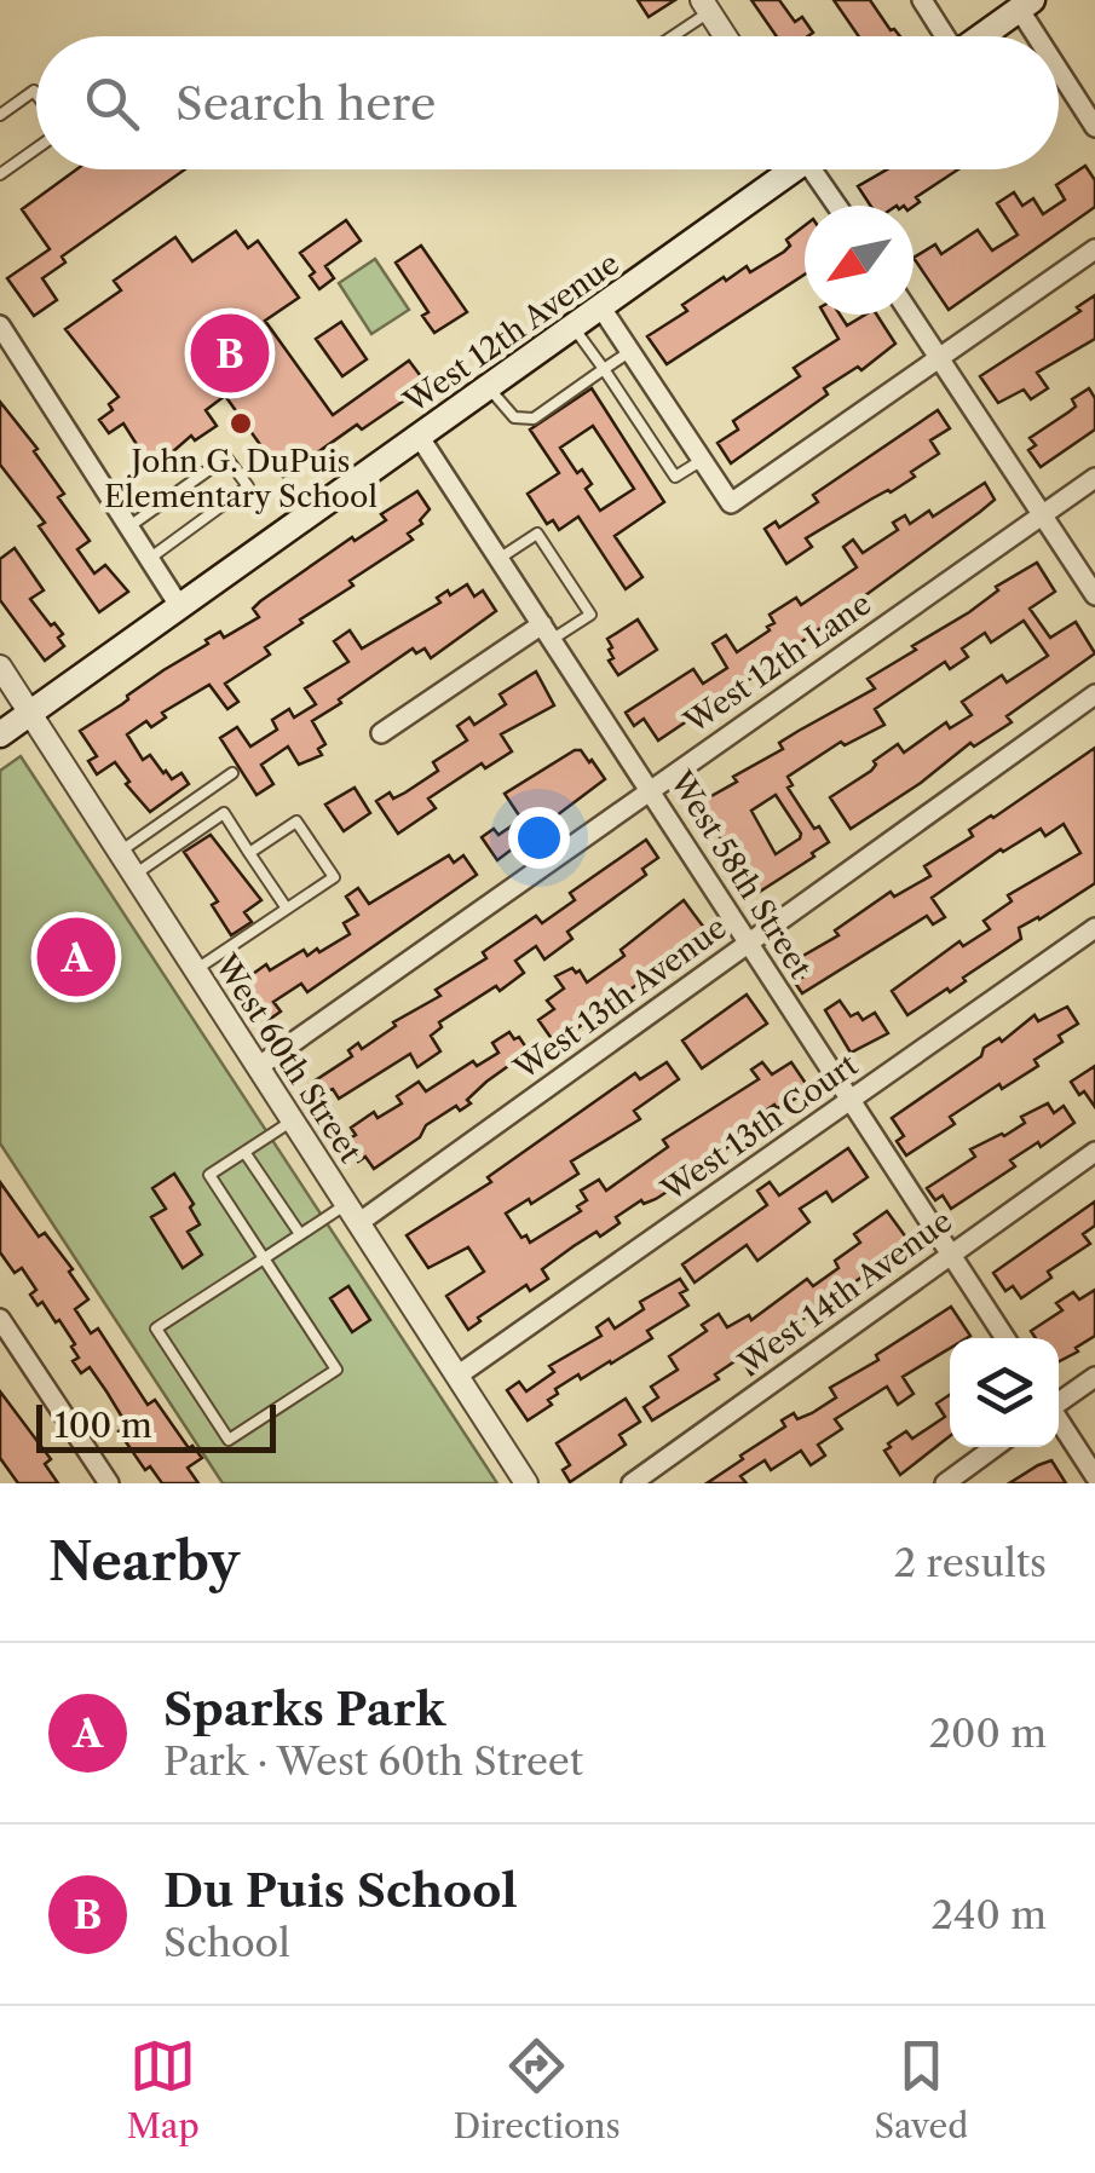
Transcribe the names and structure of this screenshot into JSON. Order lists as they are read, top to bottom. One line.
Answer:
{"streets":{"main road":["West 12th Avenue"],"street":["West 12th Lane","West 58th Street","West 13th Avenue","West 60th Street","West 13th Court","West 14th Avenue"]},"crossings":[["West 12th Avenue","West 58th Street"],["West 12th Avenue","West 60th Street"],["West 12th Lane","West 58th Street"],["West 12th Lane","West 60th Street"],["West 58th Street","West 13th Avenue"],["West 58th Street","West 13th Court"],["West 58th Street","West 14th Avenue"],["West 13th Avenue","West 60th Street"],["West 60th Street","West 13th Court"]],"places":["John G. DuPuis Elementary School"],"scale_bar":"100 m","north":"bottom left","page":{"search":"Search here","pins":["B","A"],"scale":"100 m","heading":["Nearby","2 results"],"list":[{"mark":"A","name":"Sparks Park","note":"Park · West 60th Street","value":"200 m"},{"mark":"B","name":"Du Puis School","note":"School","value":"240 m"}],"nav":["Map","Directions","Saved"]}}
